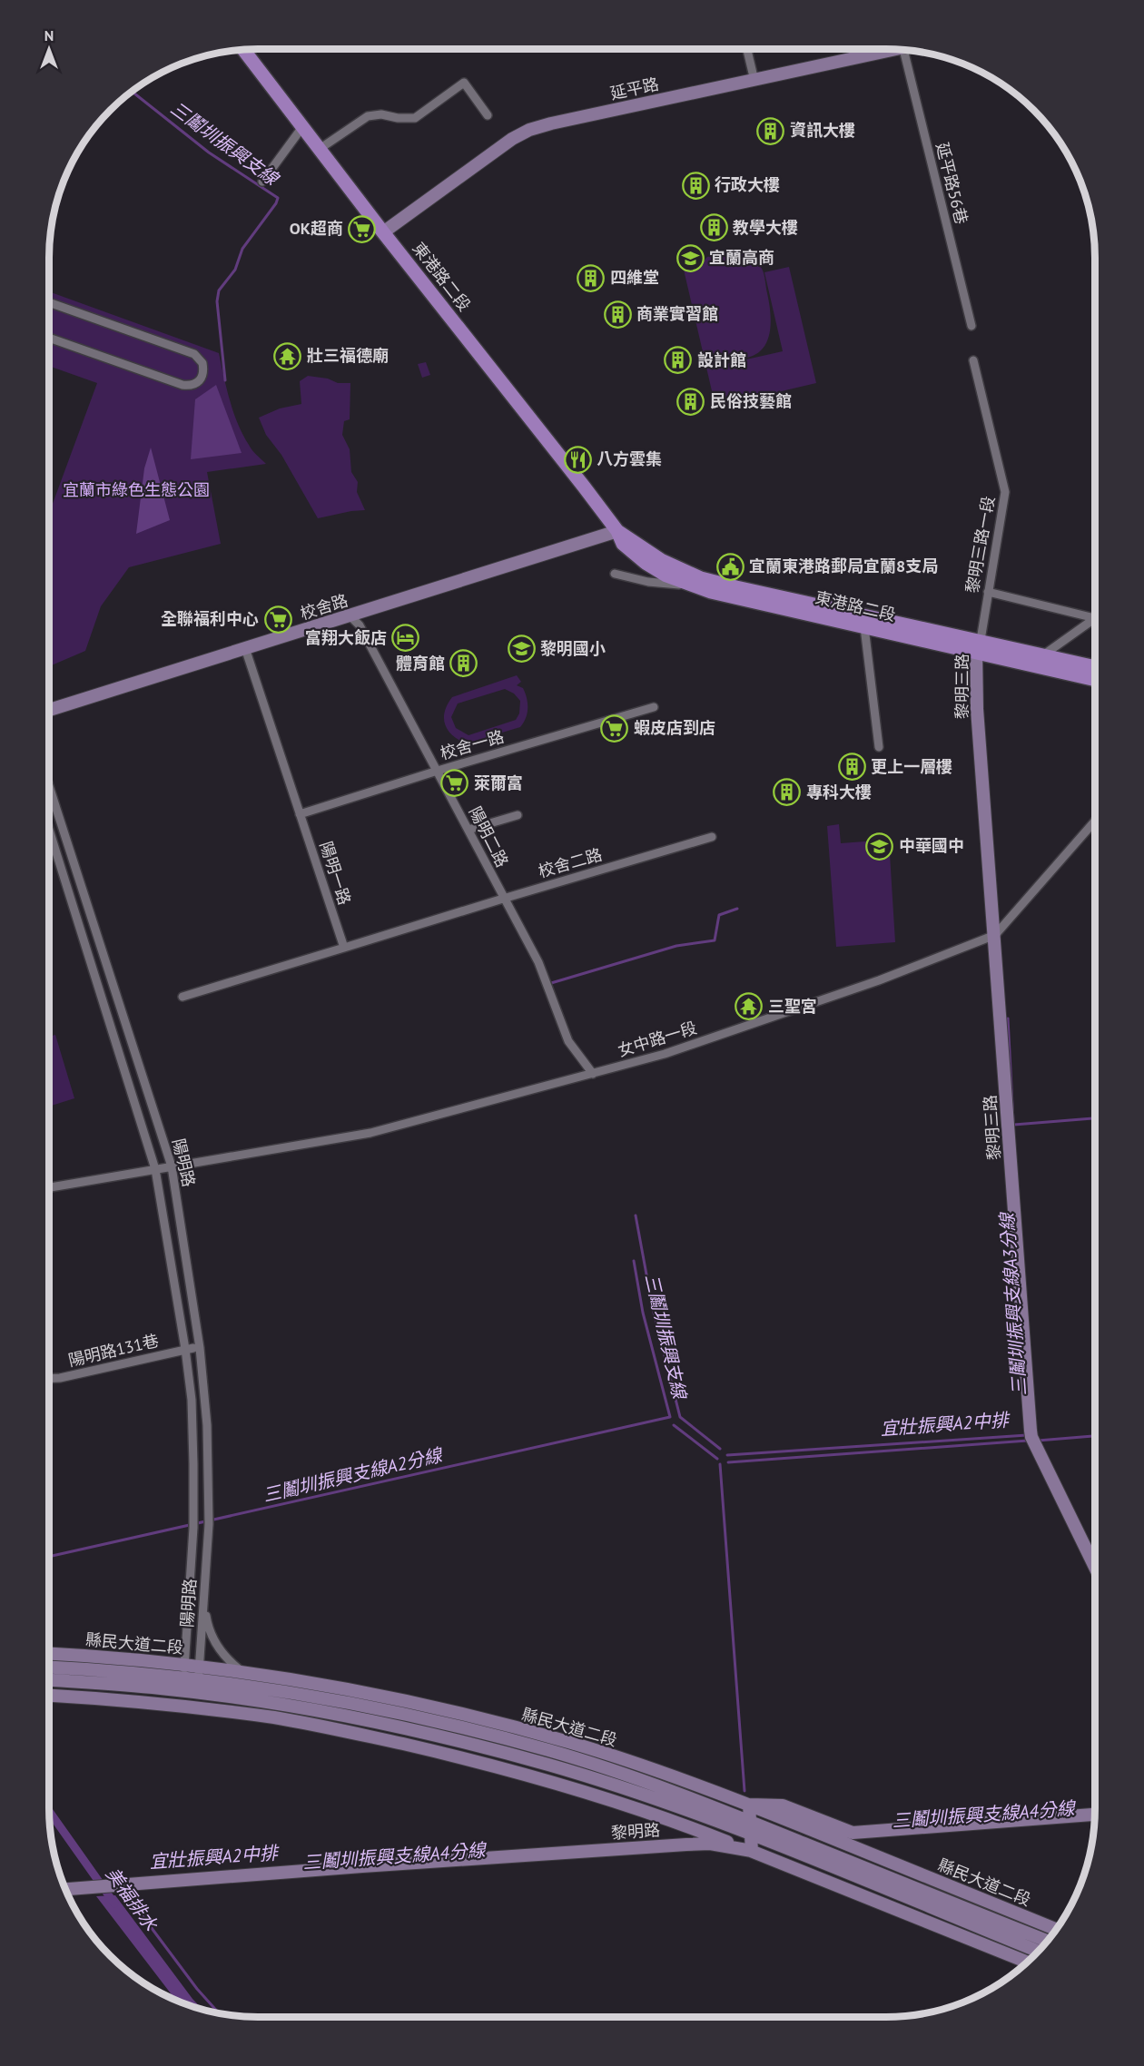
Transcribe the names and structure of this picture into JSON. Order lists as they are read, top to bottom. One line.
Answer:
{"streets":{"main road":["東港路二段"],"street":["延平路","延平路56巷","黎明三路一段","校舍路","黎明三路","校舍一路","陽明二路","校舍二路","陽明一路","女中路一段","陽明路","陽明路131巷","縣民大道二段","黎明路"]},"crossings":[["延平路","東港路二段"],["東港路二段","黎明三路一段"],["東港路二段","校舍路"],["東港路二段","黎明三路"],["黎明三路一段","黎明三路"],["校舍路","陽明二路"],["校舍路","陽明一路"],["黎明三路","女中路一段"],["校舍一路","陽明二路"],["校舍一路","陽明一路"],["陽明二路","校舍二路"],["陽明二路","女中路一段"],["校舍二路","陽明一路"],["女中路一段","陽明路"],["陽明路","陽明路131巷"],["陽明路","縣民大道二段"]],"water":["三鬮圳振興支線","三鬮圳振興支線A3分線","宜壯振興A2中排","三鬮圳振興支線A2分線","三鬮圳振興支線A4分線","美福排水"],"parks":["宜蘭市綠色生態公園"],"places":{"building":["資訊大樓","行政大樓","教學大樓","四維堂","商業實習館","設計館","民俗技藝館","體育館","更上一層樓","專科大樓"],"supermarket":["OK超商","全聯福利中心","蝦皮店到店","萊爾富"],"school or university":["宜蘭高商","黎明國小","中華國中"],"temple":["壯三福德廟","三聖宮"],"restaurant":["八方雲集"],"public building":["宜蘭東港路郵局宜蘭8支局"],"hotel":["富翔大飯店"]},"north":"top"}
